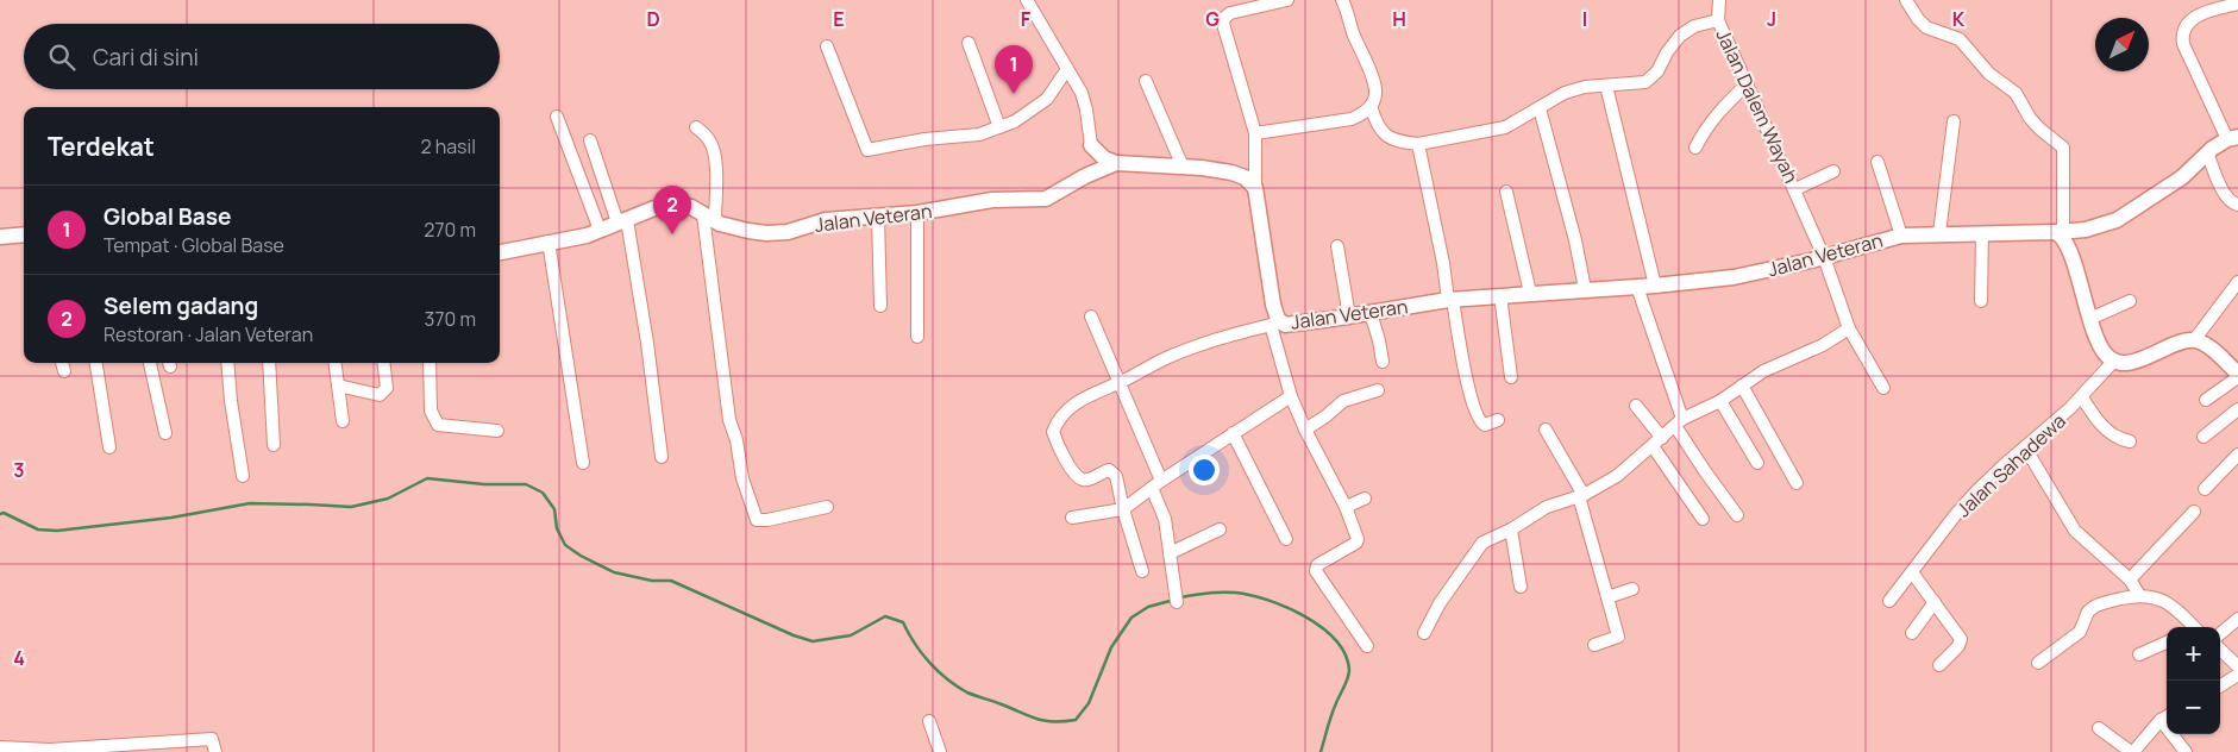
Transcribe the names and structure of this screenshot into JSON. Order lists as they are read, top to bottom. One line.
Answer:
{"streets":{"street":["Jalan Dalem Wayah","Jalan Veteran","Jalan Sahadewa"]},"crossings":[["Jalan Dalem Wayah","Jalan Veteran"]],"north":"top right","page":{"search":"Cari di sini","pins":["1","2"],"heading":["Terdekat","2 hasil"],"list":[{"mark":"1","name":"Global Base","note":"Tempat · Global Base","value":"270 m"},{"mark":"2","name":"Selem gadang","note":"Restoran · Jalan Veteran","value":"370 m"}],"map_buttons":["+","−"]},"grid":{"columns":["D","E","F","G","H","I","J","K"],"rows":["3","4"]}}
